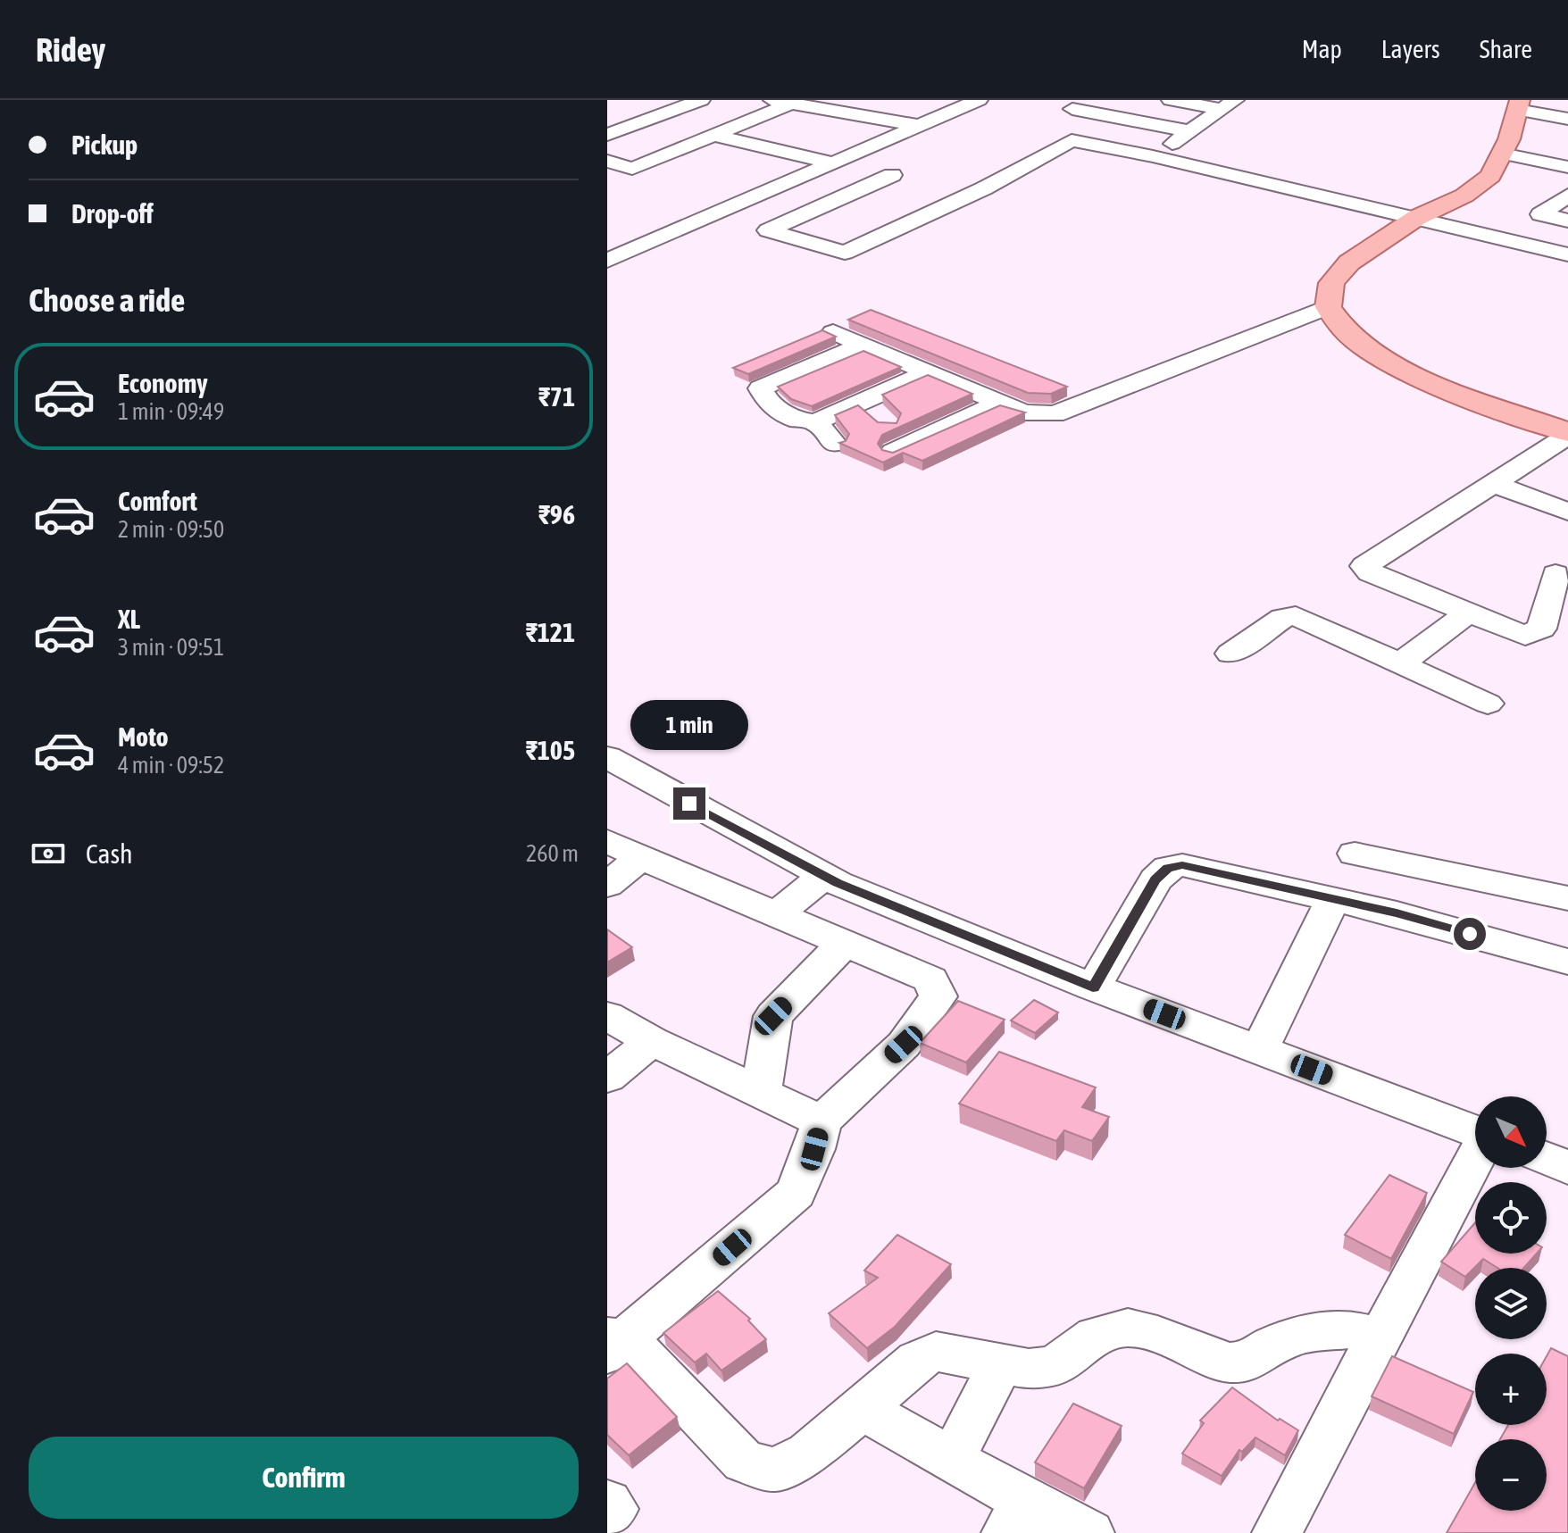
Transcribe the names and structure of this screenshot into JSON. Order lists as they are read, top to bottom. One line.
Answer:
{"north":"bottom right","page":{"header":"Ridey","nav":["Map","Layers","Share"],"banner":["Pickup","Drop-off"],"heading":"Choose a ride","list":[{"name":"Economy","note":"1 min · 09:49","value":"₹71"},{"name":"Comfort","note":"2 min · 09:50","value":"₹96"},{"name":"XL","note":"3 min · 09:51","value":"₹121"},{"name":"Moto","note":"4 min · 09:52","value":"₹105"}],"bubble":"1 min","pay":["Cash","260 m"],"map_buttons":["+","−"],"buttons":"Confirm"}}
